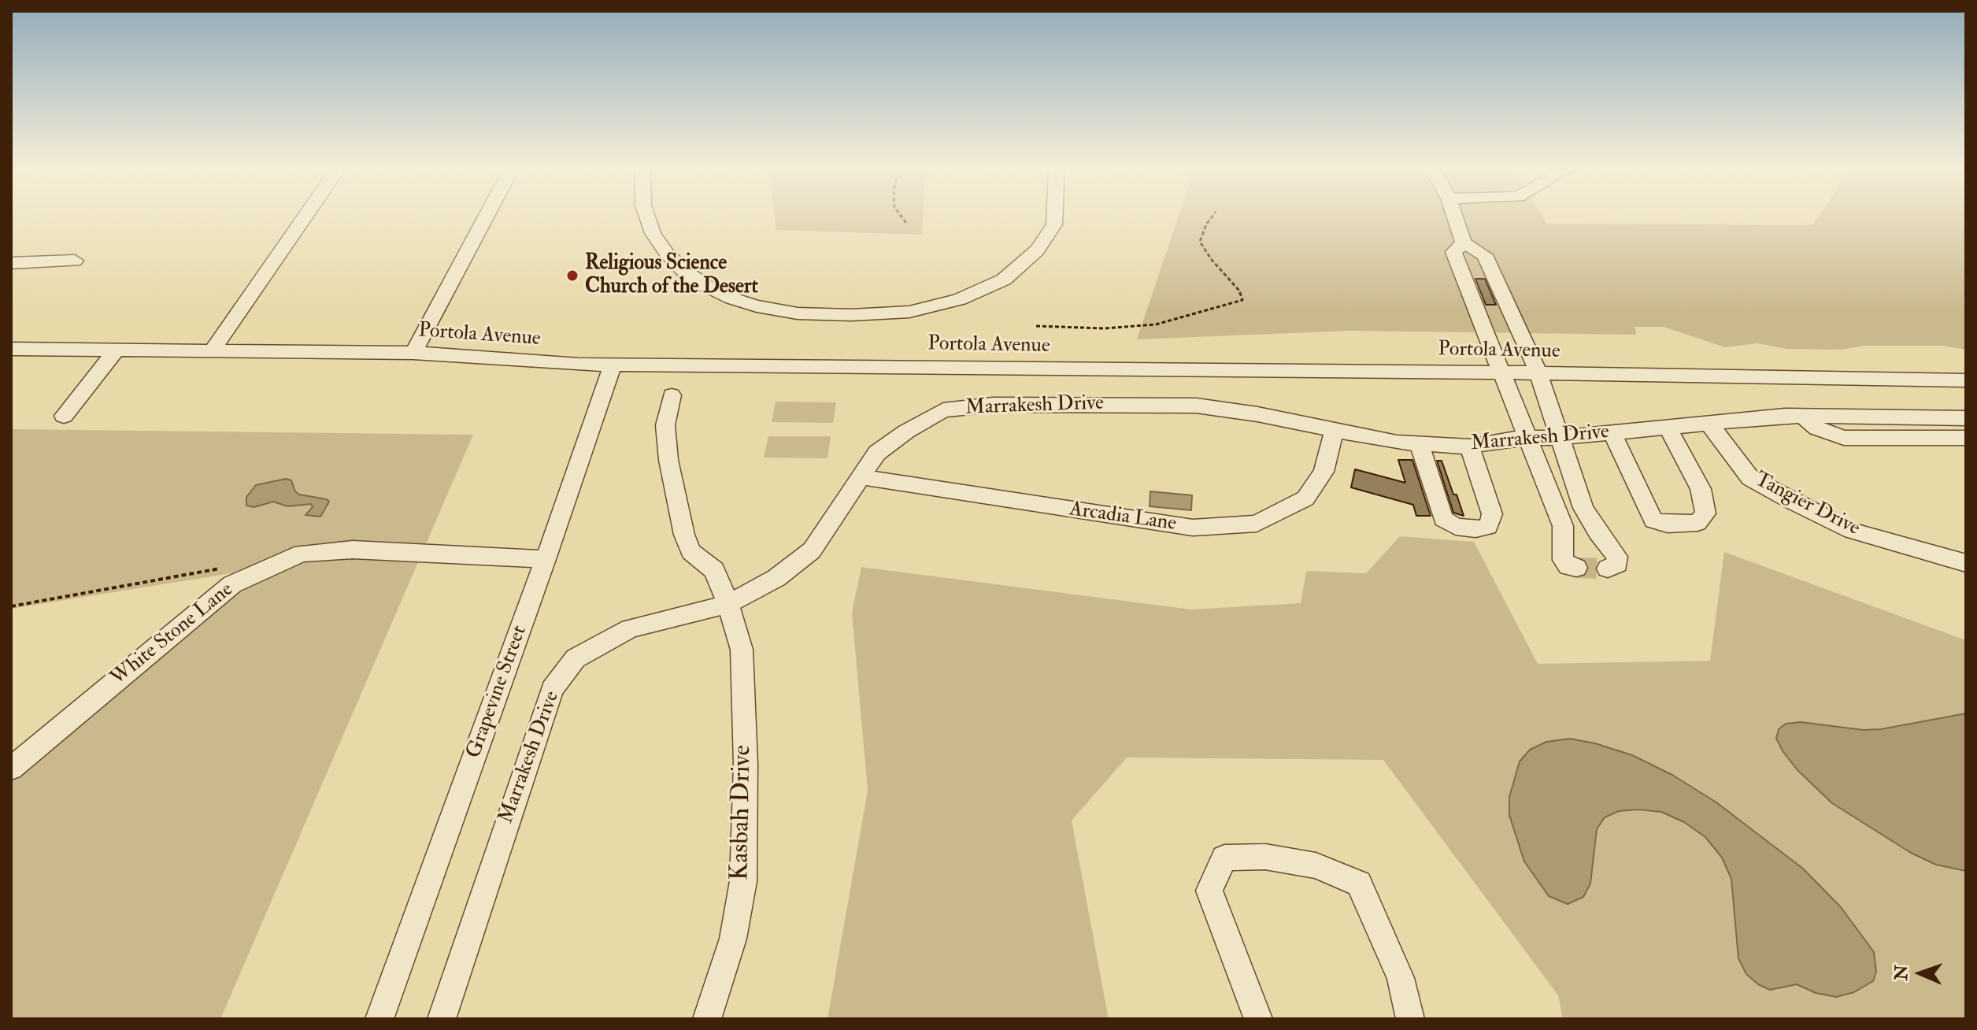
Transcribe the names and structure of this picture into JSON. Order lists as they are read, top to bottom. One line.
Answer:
{"streets":{"street":["Portola Avenue","Marrakesh Drive","Tangier Drive","Arcadia Lane","White Stone Lane","Grapevine Street","Kasbah Drive"]},"crossings":[["Portola Avenue","Grapevine Street"],["Marrakesh Drive","Tangier Drive"],["Marrakesh Drive","Arcadia Lane"],["Marrakesh Drive","Kasbah Drive"],["White Stone Lane","Grapevine Street"]],"places":["Religious Science Church of the Desert"],"north":"left"}
